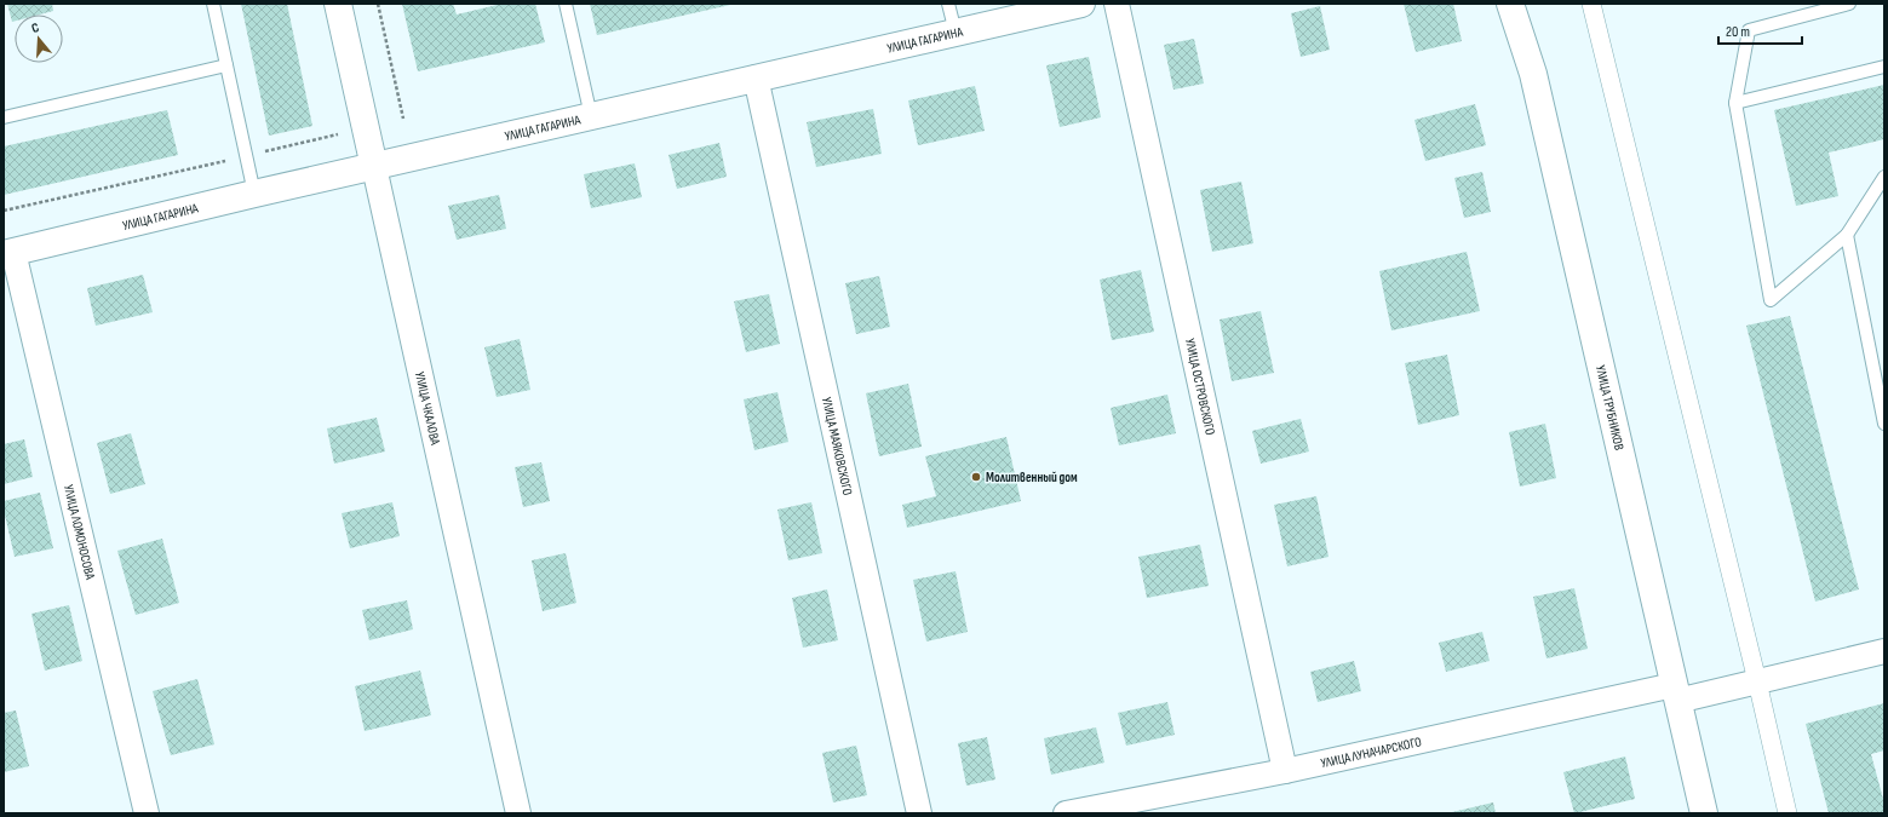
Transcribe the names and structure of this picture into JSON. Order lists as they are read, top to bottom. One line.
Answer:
{"streets":{"street":["УЛИЦА ГАГАРИНА","УЛИЦА ОСТРОВСКОГО","УЛИЦА ТРУБНИКОВ","УЛИЦА ЧКАЛОВА","УЛИЦА МАЯКОВСКОГО","УЛИЦА ЛОМОНОСОВА","УЛИЦА ЛУНАЧАРСКОГО"]},"crossings":[["УЛИЦА ГАГАРИНА","УЛИЦА ЧКАЛОВА"],["УЛИЦА ГАГАРИНА","УЛИЦА МАЯКОВСКОГО"],["УЛИЦА ГАГАРИНА","УЛИЦА ЛОМОНОСОВА"],["УЛИЦА ОСТРОВСКОГО","УЛИЦА ЛУНАЧАРСКОГО"],["УЛИЦА ТРУБНИКОВ","УЛИЦА ЛУНАЧАРСКОГО"]],"places":["Молитвенный дом"],"scale_bar":"20 m","north":"top"}
